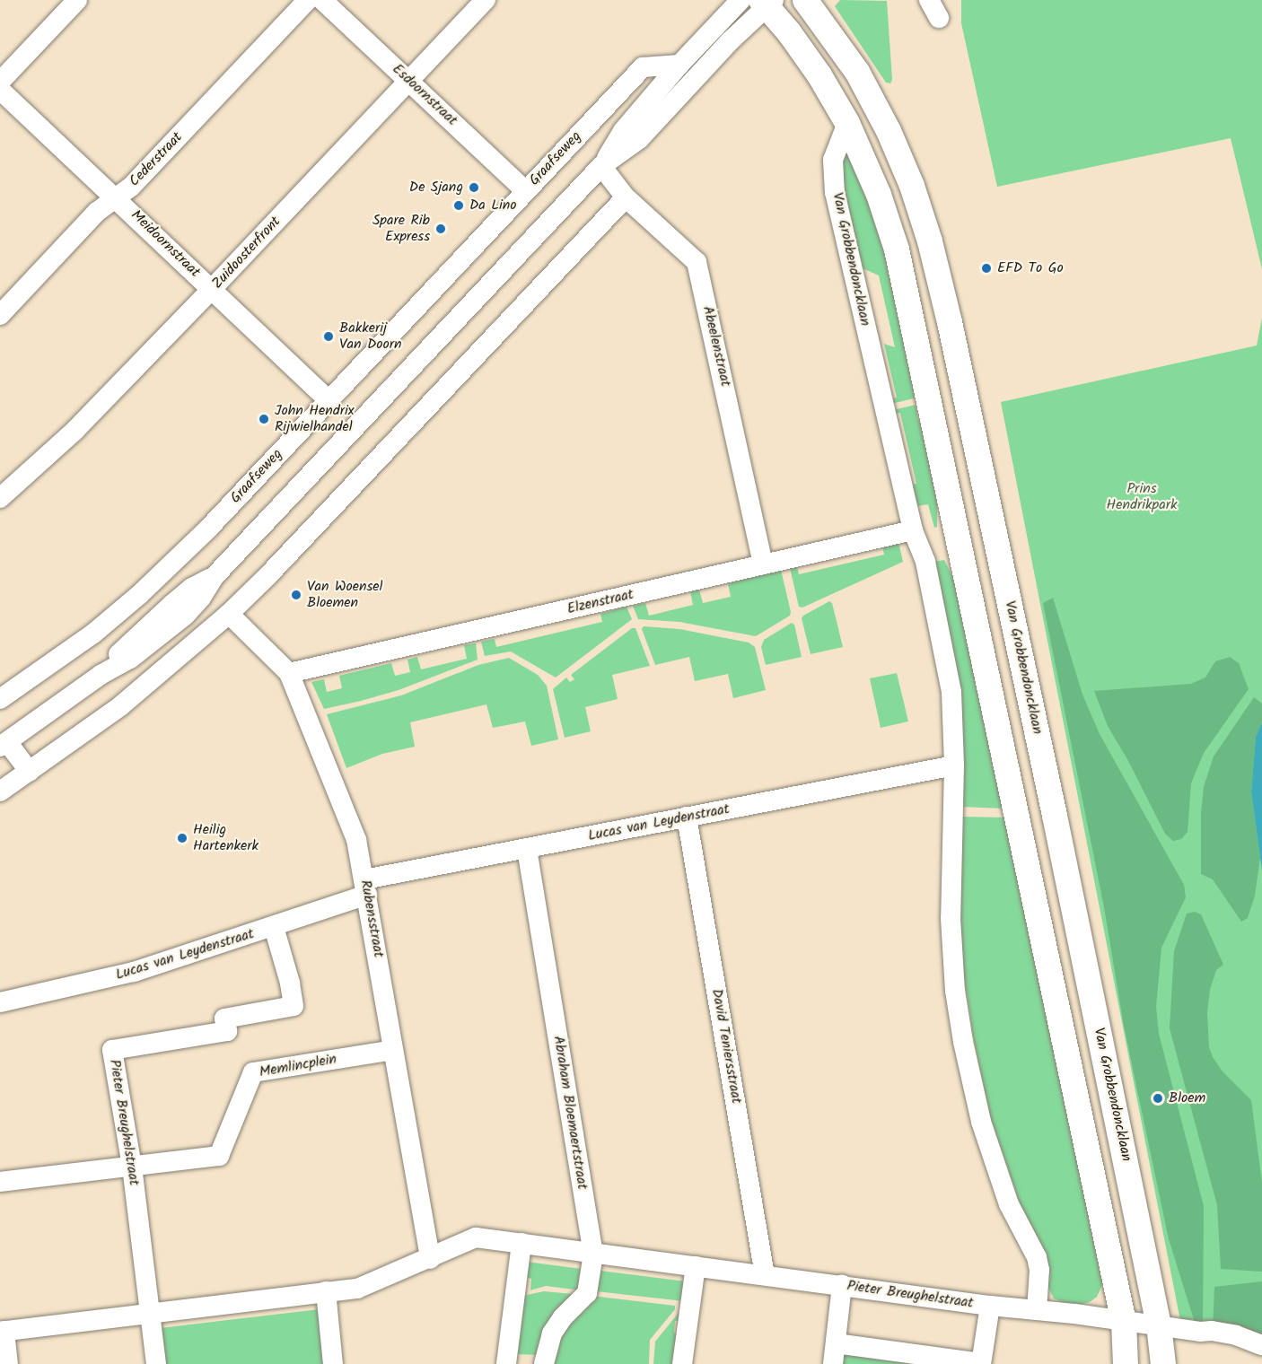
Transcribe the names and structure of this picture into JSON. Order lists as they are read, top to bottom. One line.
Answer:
{"streets":{"main road":["Van Grobbendoncklaan"],"street":["Esdoornstraat","Graafseweg","Cederstraat","Meidoornstraat","Zuidoosterfront","Abeelenstraat","Elzenstraat","Lucas van Leydenstraat","Rubensstraat","David Teniersstraat","Memlincplein","Abraham Bloemaertstraat","Pieter Breughelstraat"]},"crossings":[["Esdoornstraat","Graafseweg"],["Esdoornstraat","Zuidoosterfront"],["Graafseweg","Meidoornstraat"],["Cederstraat","Meidoornstraat"],["Meidoornstraat","Zuidoosterfront"],["Van Grobbendoncklaan","Elzenstraat"],["Van Grobbendoncklaan","Lucas van Leydenstraat"],["Van Grobbendoncklaan","Pieter Breughelstraat"],["Abeelenstraat","Elzenstraat"],["Elzenstraat","Rubensstraat"],["Lucas van Leydenstraat","Rubensstraat"],["Lucas van Leydenstraat","David Teniersstraat"],["Lucas van Leydenstraat","Abraham Bloemaertstraat"],["Lucas van Leydenstraat","Pieter Breughelstraat"],["Rubensstraat","Memlincplein"],["Rubensstraat","Pieter Breughelstraat"],["David Teniersstraat","Pieter Breughelstraat"],["Memlincplein","Pieter Breughelstraat"],["Abraham Bloemaertstraat","Pieter Breughelstraat"]],"parks":["Prins Hendrikpark"],"places":["De Sjang","Da Lino","Spare Rib Express","EFD To Go","Bakkerij Van Doorn","John Hendrix Rijwielhandel","Van Woensel Bloemen","Heilig Hartenkerk","Bloem"]}
